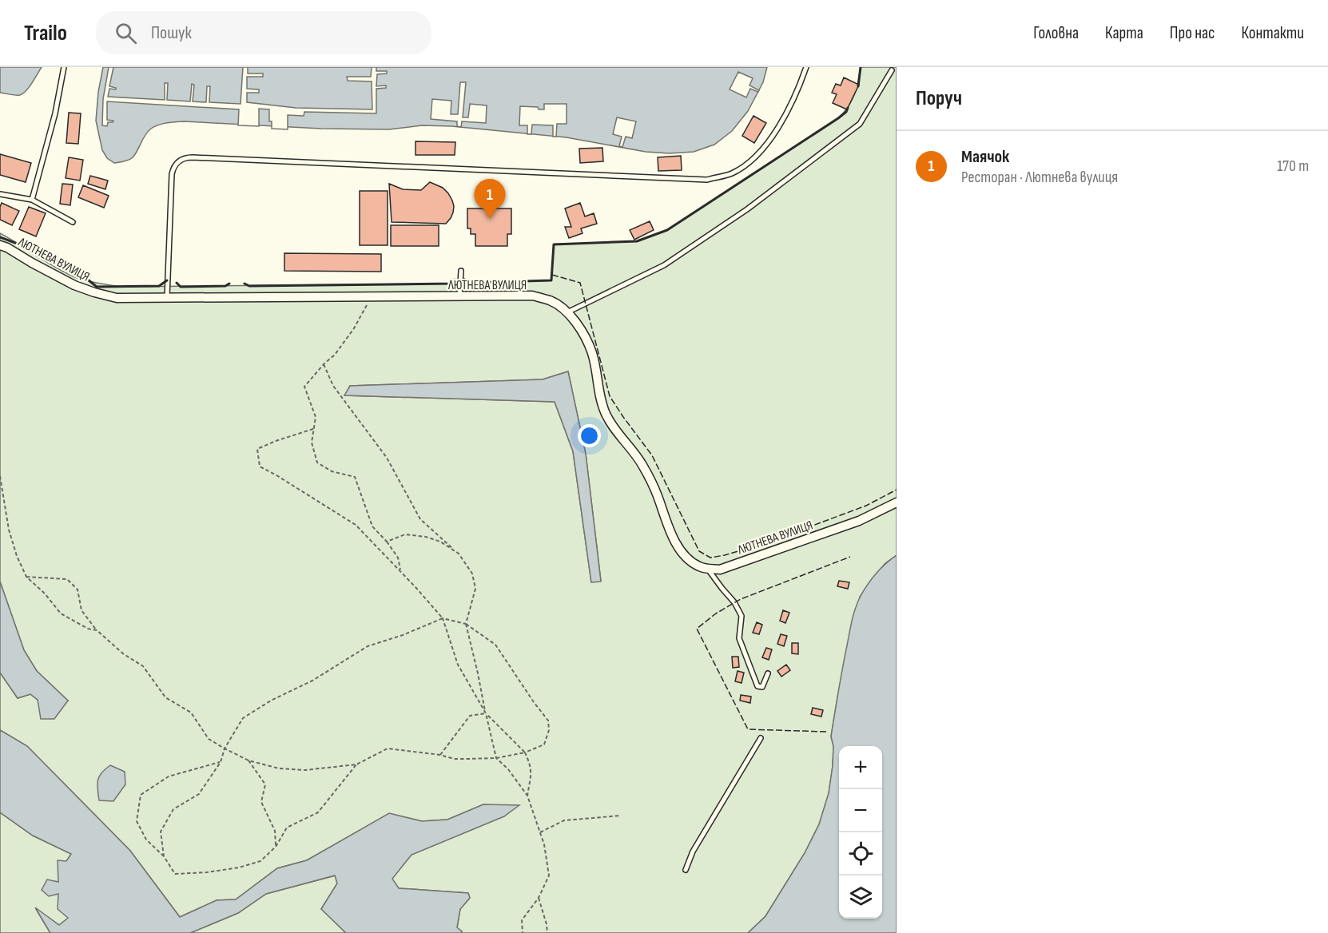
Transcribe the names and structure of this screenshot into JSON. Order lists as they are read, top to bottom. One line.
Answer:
{"streets":{"street":["ЛЮТНЕВА ВУЛИЦЯ"]},"page":{"header":"Trailo","search":"Пошук","nav":["Головна","Карта","Про нас","Контакти"],"heading":"Поруч","list":[{"mark":"1","name":"Маячок","note":"Ресторан · Лютнева вулиця","value":"170 m"}],"pins":"1","map_buttons":["+","−"]}}
